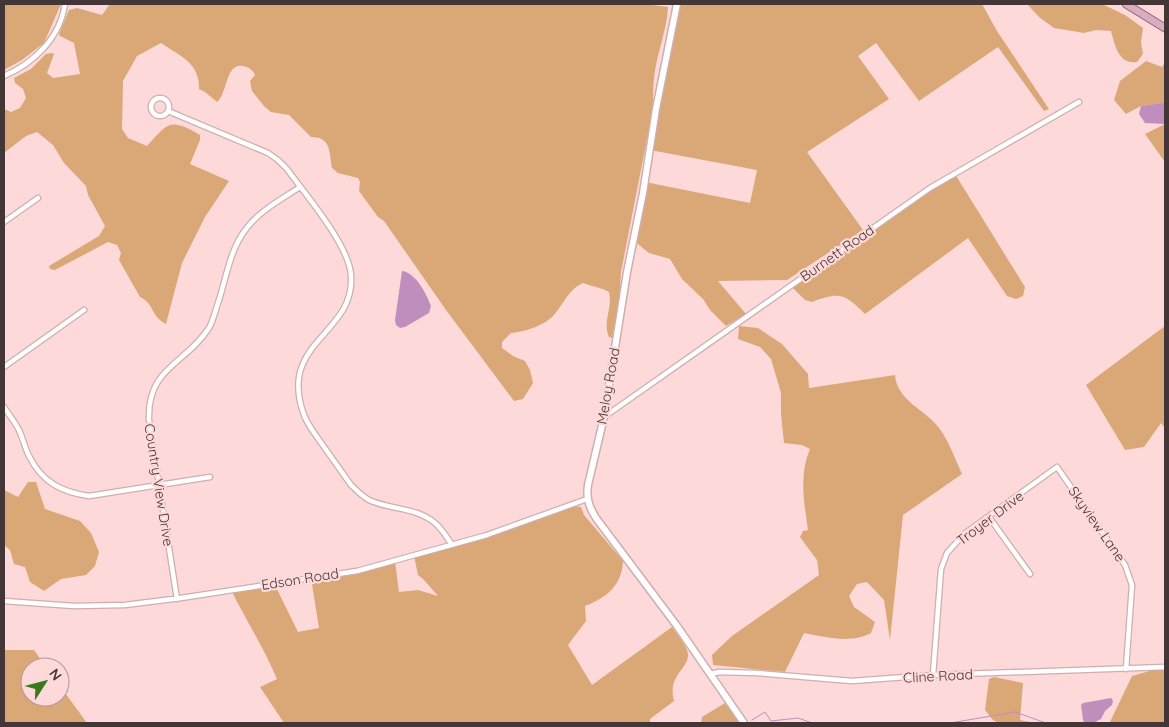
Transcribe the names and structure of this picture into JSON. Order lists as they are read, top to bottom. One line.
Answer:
{"streets":{"street":["Burnett Road","Meloy Road","Country View Drive","Troyer Drive","Skyview Lane","Edson Road","Cline Road"]},"crossings":[["Burnett Road","Meloy Road"],["Meloy Road","Edson Road"],["Country View Drive","Edson Road"],["Troyer Drive","Skyview Lane"],["Troyer Drive","Cline Road"],["Skyview Lane","Cline Road"]],"north":"top right"}
